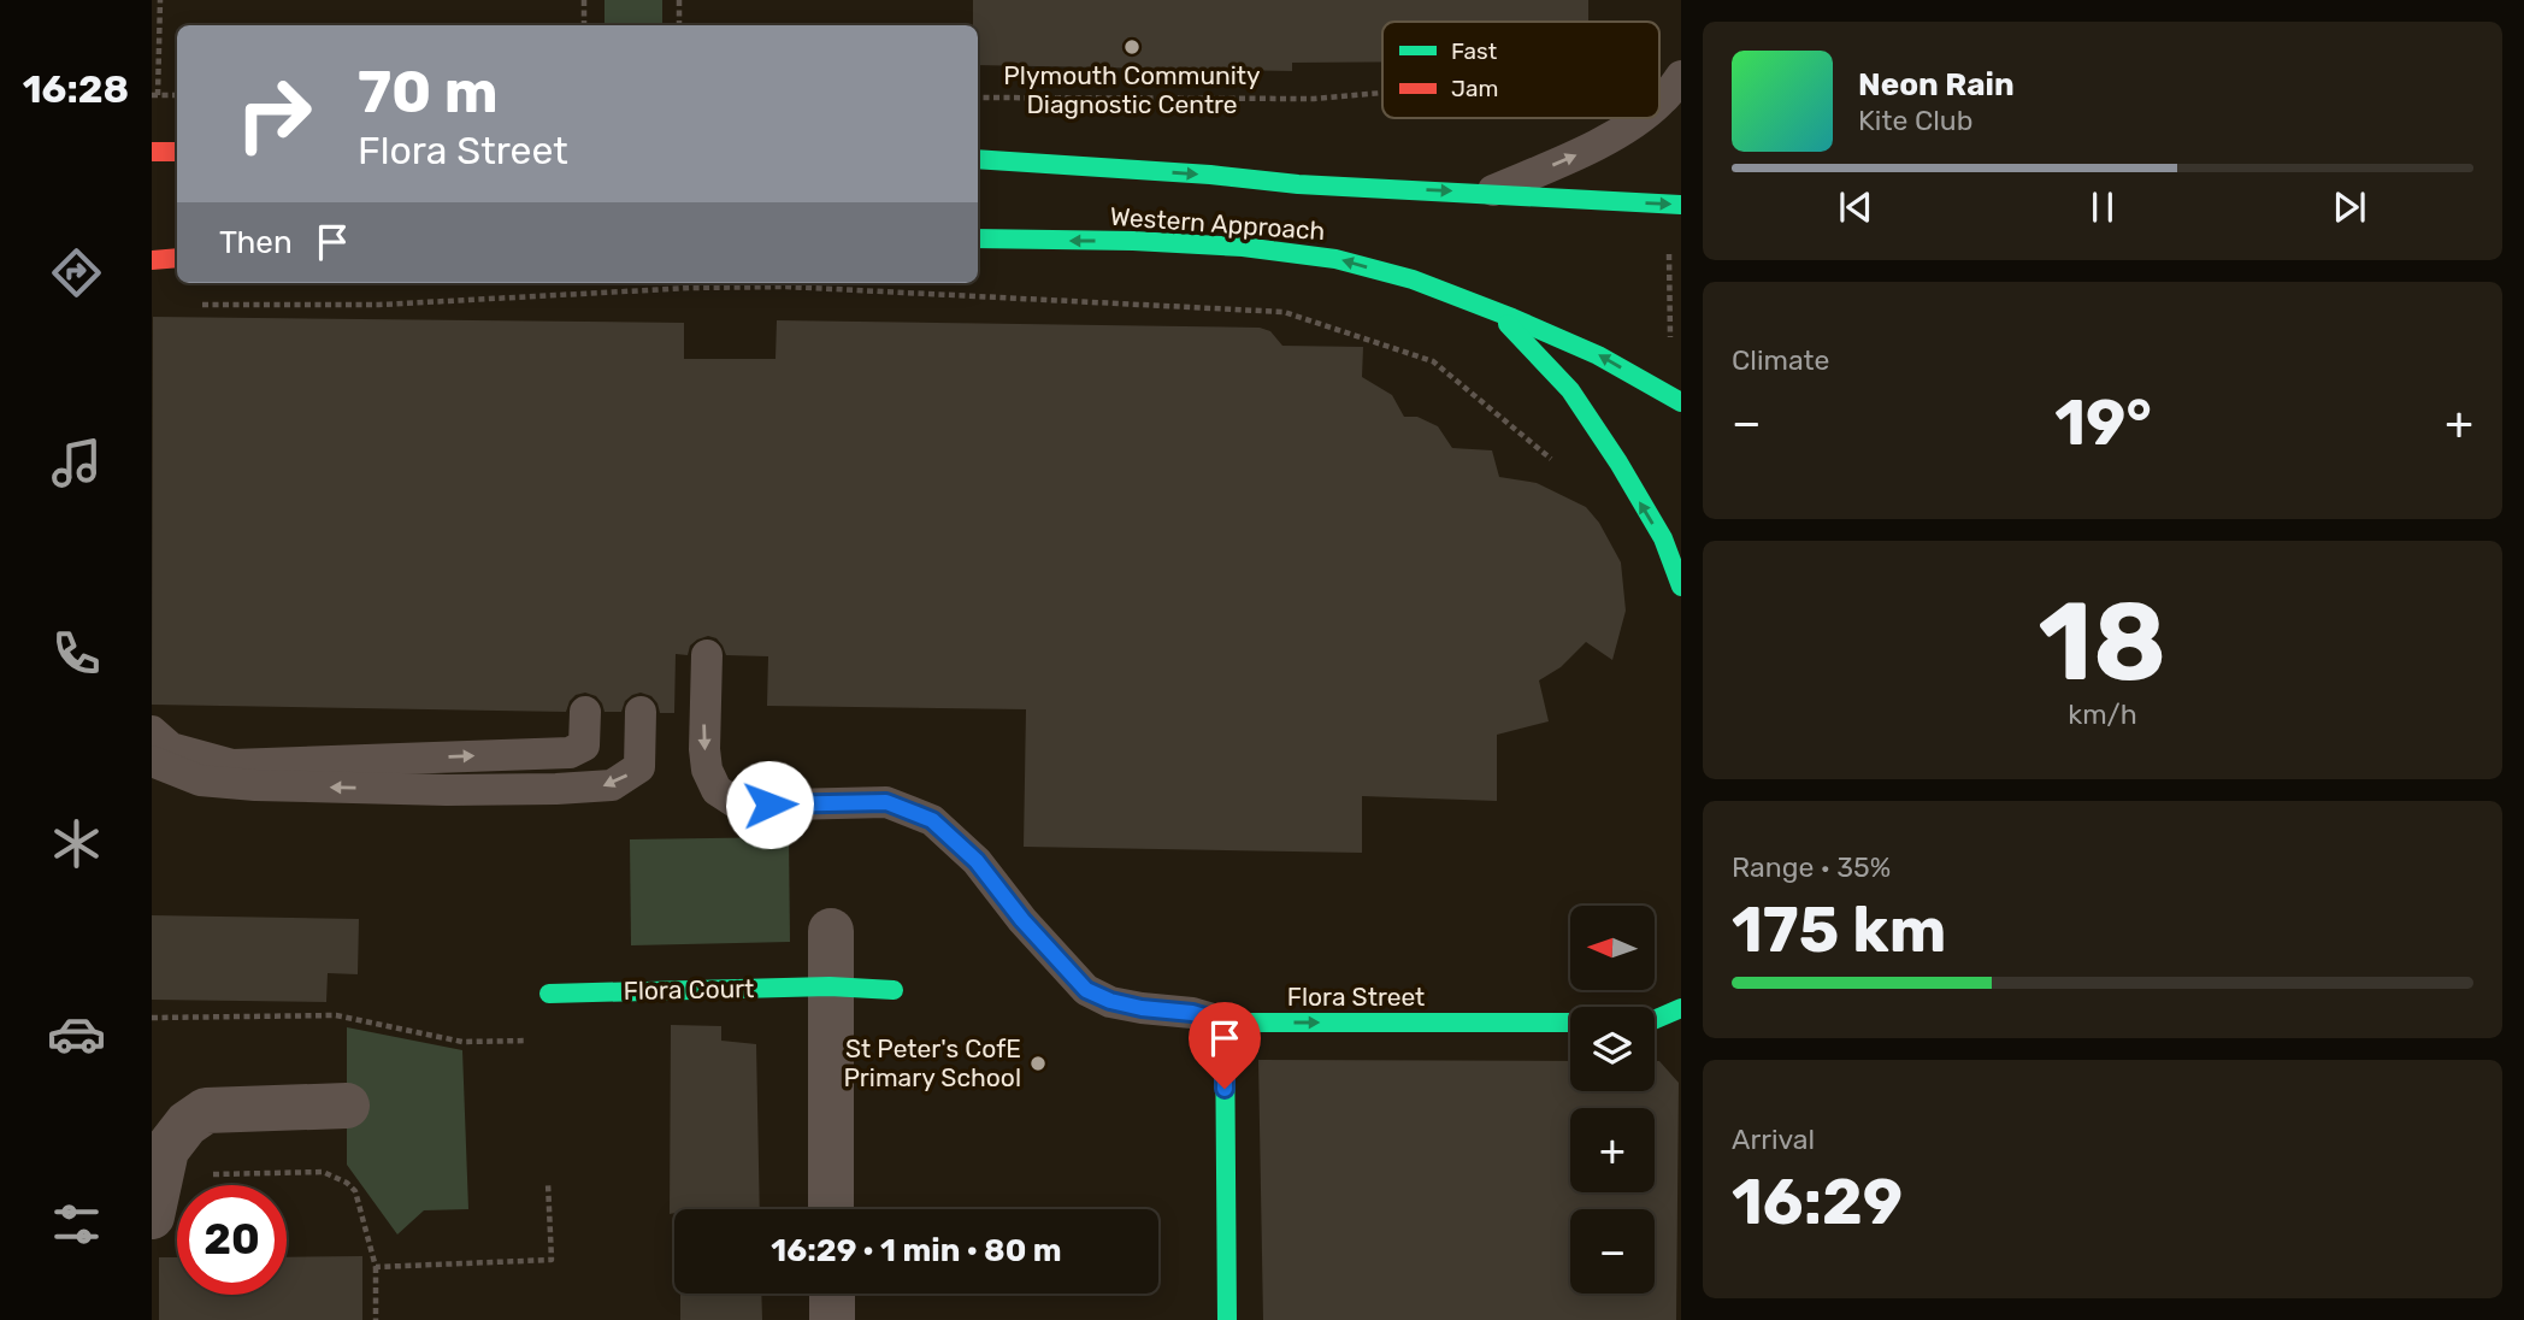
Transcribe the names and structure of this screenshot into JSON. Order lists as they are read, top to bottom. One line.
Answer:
{"streets":{"main road":["Western Approach","Flora Court","Flora Street"]},"one_way":["Flora Street"],"places":["Plymouth Community Diagnostic Centre","St Peter's CofE Primary School"],"legend":["Fast","Jam"],"north":"left","page":{"tabs":"16:28","turn":["70 m","Flora Street"],"song":["Neon Rain","Kite Club"],"then":"Then","tile":["Climate",["18","km/h"],["Range · 35%","175 km"],["Arrival","16:29"]],"heat":["−","19°","+"],"map_buttons":["+","−"],"limit":"20","trip":"16:29 · 1 min · 80 m"}}
